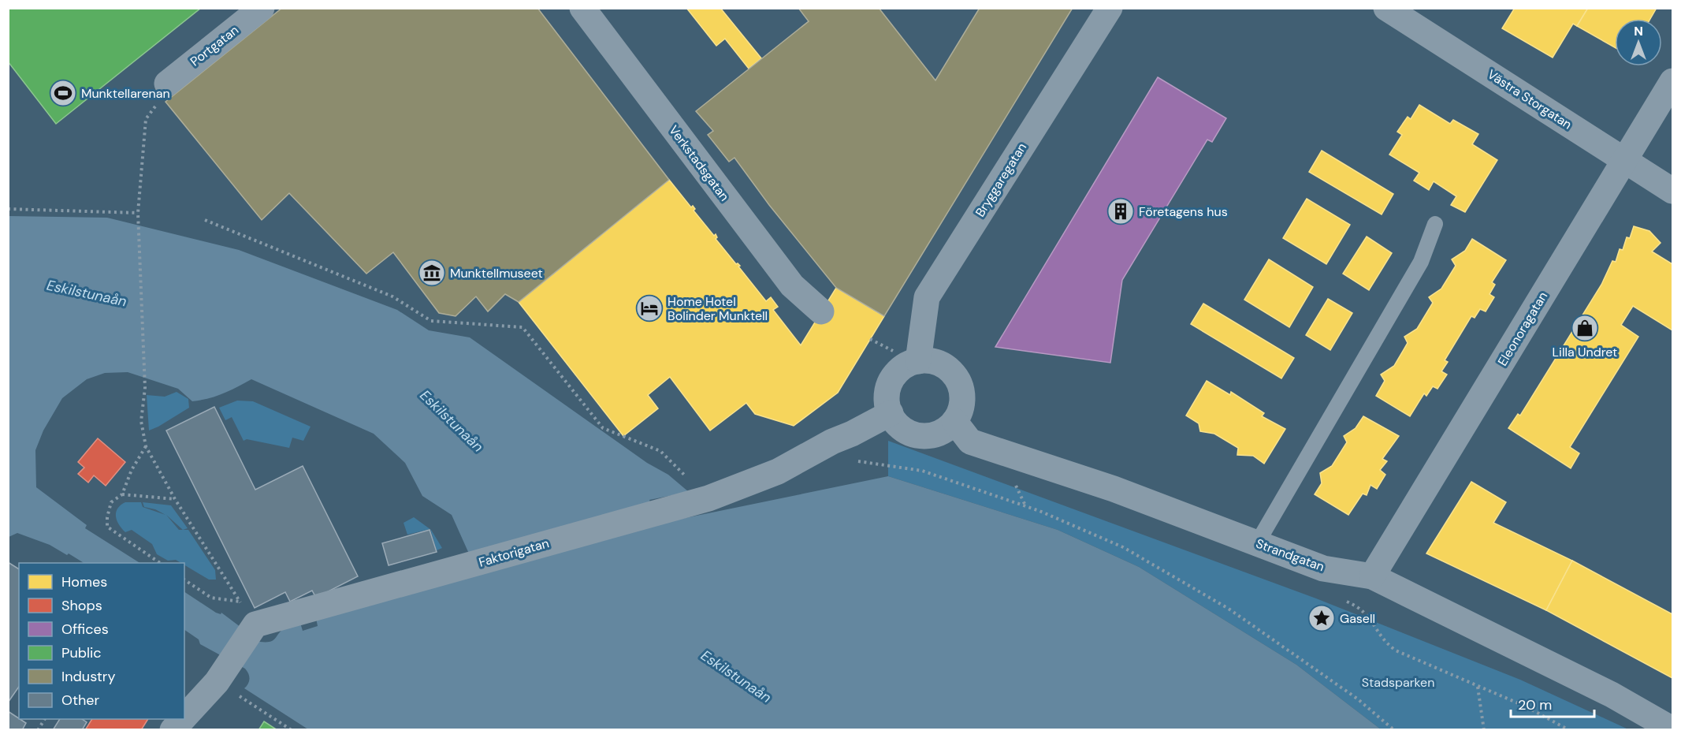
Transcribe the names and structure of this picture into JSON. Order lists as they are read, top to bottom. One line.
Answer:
{"streets":{"street":["Portgatan","Västra Storgatan","Verkstadsgatan","Bryggaregatan","Eleonoragatan","Faktorigatan","Strandgatan"]},"crossings":[["Västra Storgatan","Eleonoragatan"],["Bryggaregatan","Faktorigatan"],["Bryggaregatan","Strandgatan"],["Eleonoragatan","Strandgatan"],["Faktorigatan","Strandgatan"]],"water":["Eskilstunaån"],"parks":["Stadsparken"],"places":{"sports":["Munktellarenan"],"building":["Företagens hus"],"museum":["Munktellmuseet"],"hotel":["Home Hotel Bolinder Munktell"],"shop":["Lilla Undret"],"place":["Gasell"]},"legend":["Homes","Shops","Offices","Public","Industry","Other"],"scale_bar":"20 m","north":"top"}
